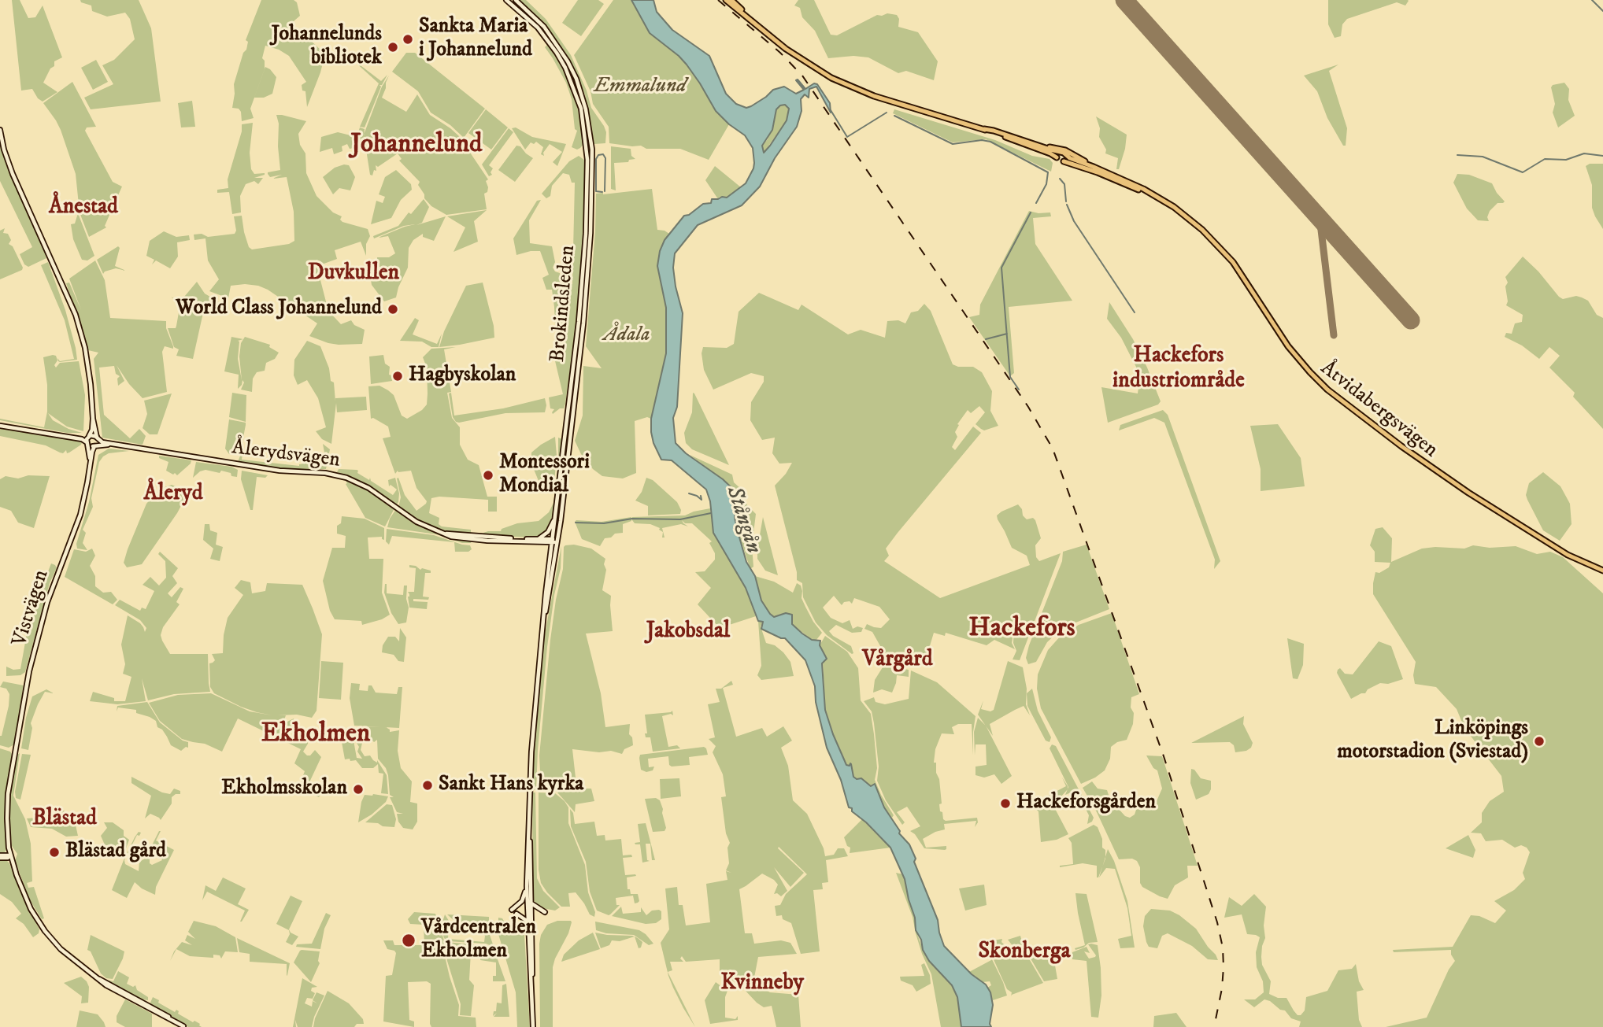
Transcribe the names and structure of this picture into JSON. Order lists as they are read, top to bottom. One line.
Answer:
{"streets":{"main road":["Brokindsleden","Åtvidabergsvägen","Ålerydsvägen","Vistvägen"]},"crossings":[["Brokindsleden","Ålerydsvägen"],["Ålerydsvägen","Vistvägen"]],"districts":["Johannelund","Ånestad","Duvkullen","Hackefors industriområde","Åleryd","Hackefors","Jakobsdal","Vårgård","Ekholmen","Blästad","Skonberga","Kvinneby"],"water":["Stångån"],"parks":["Emmalund","Ådala"],"places":["Sankta Maria i Johannelund","Johannelunds bibliotek","World Class Johannelund","Hagbyskolan","Montessori Mondial","Linköpings motorstadion (Sviestad)","Sankt Hans kyrka","Ekholmsskolan","Hackeforsgården","Blästad gård","Vårdcentralen Ekholmen"]}
